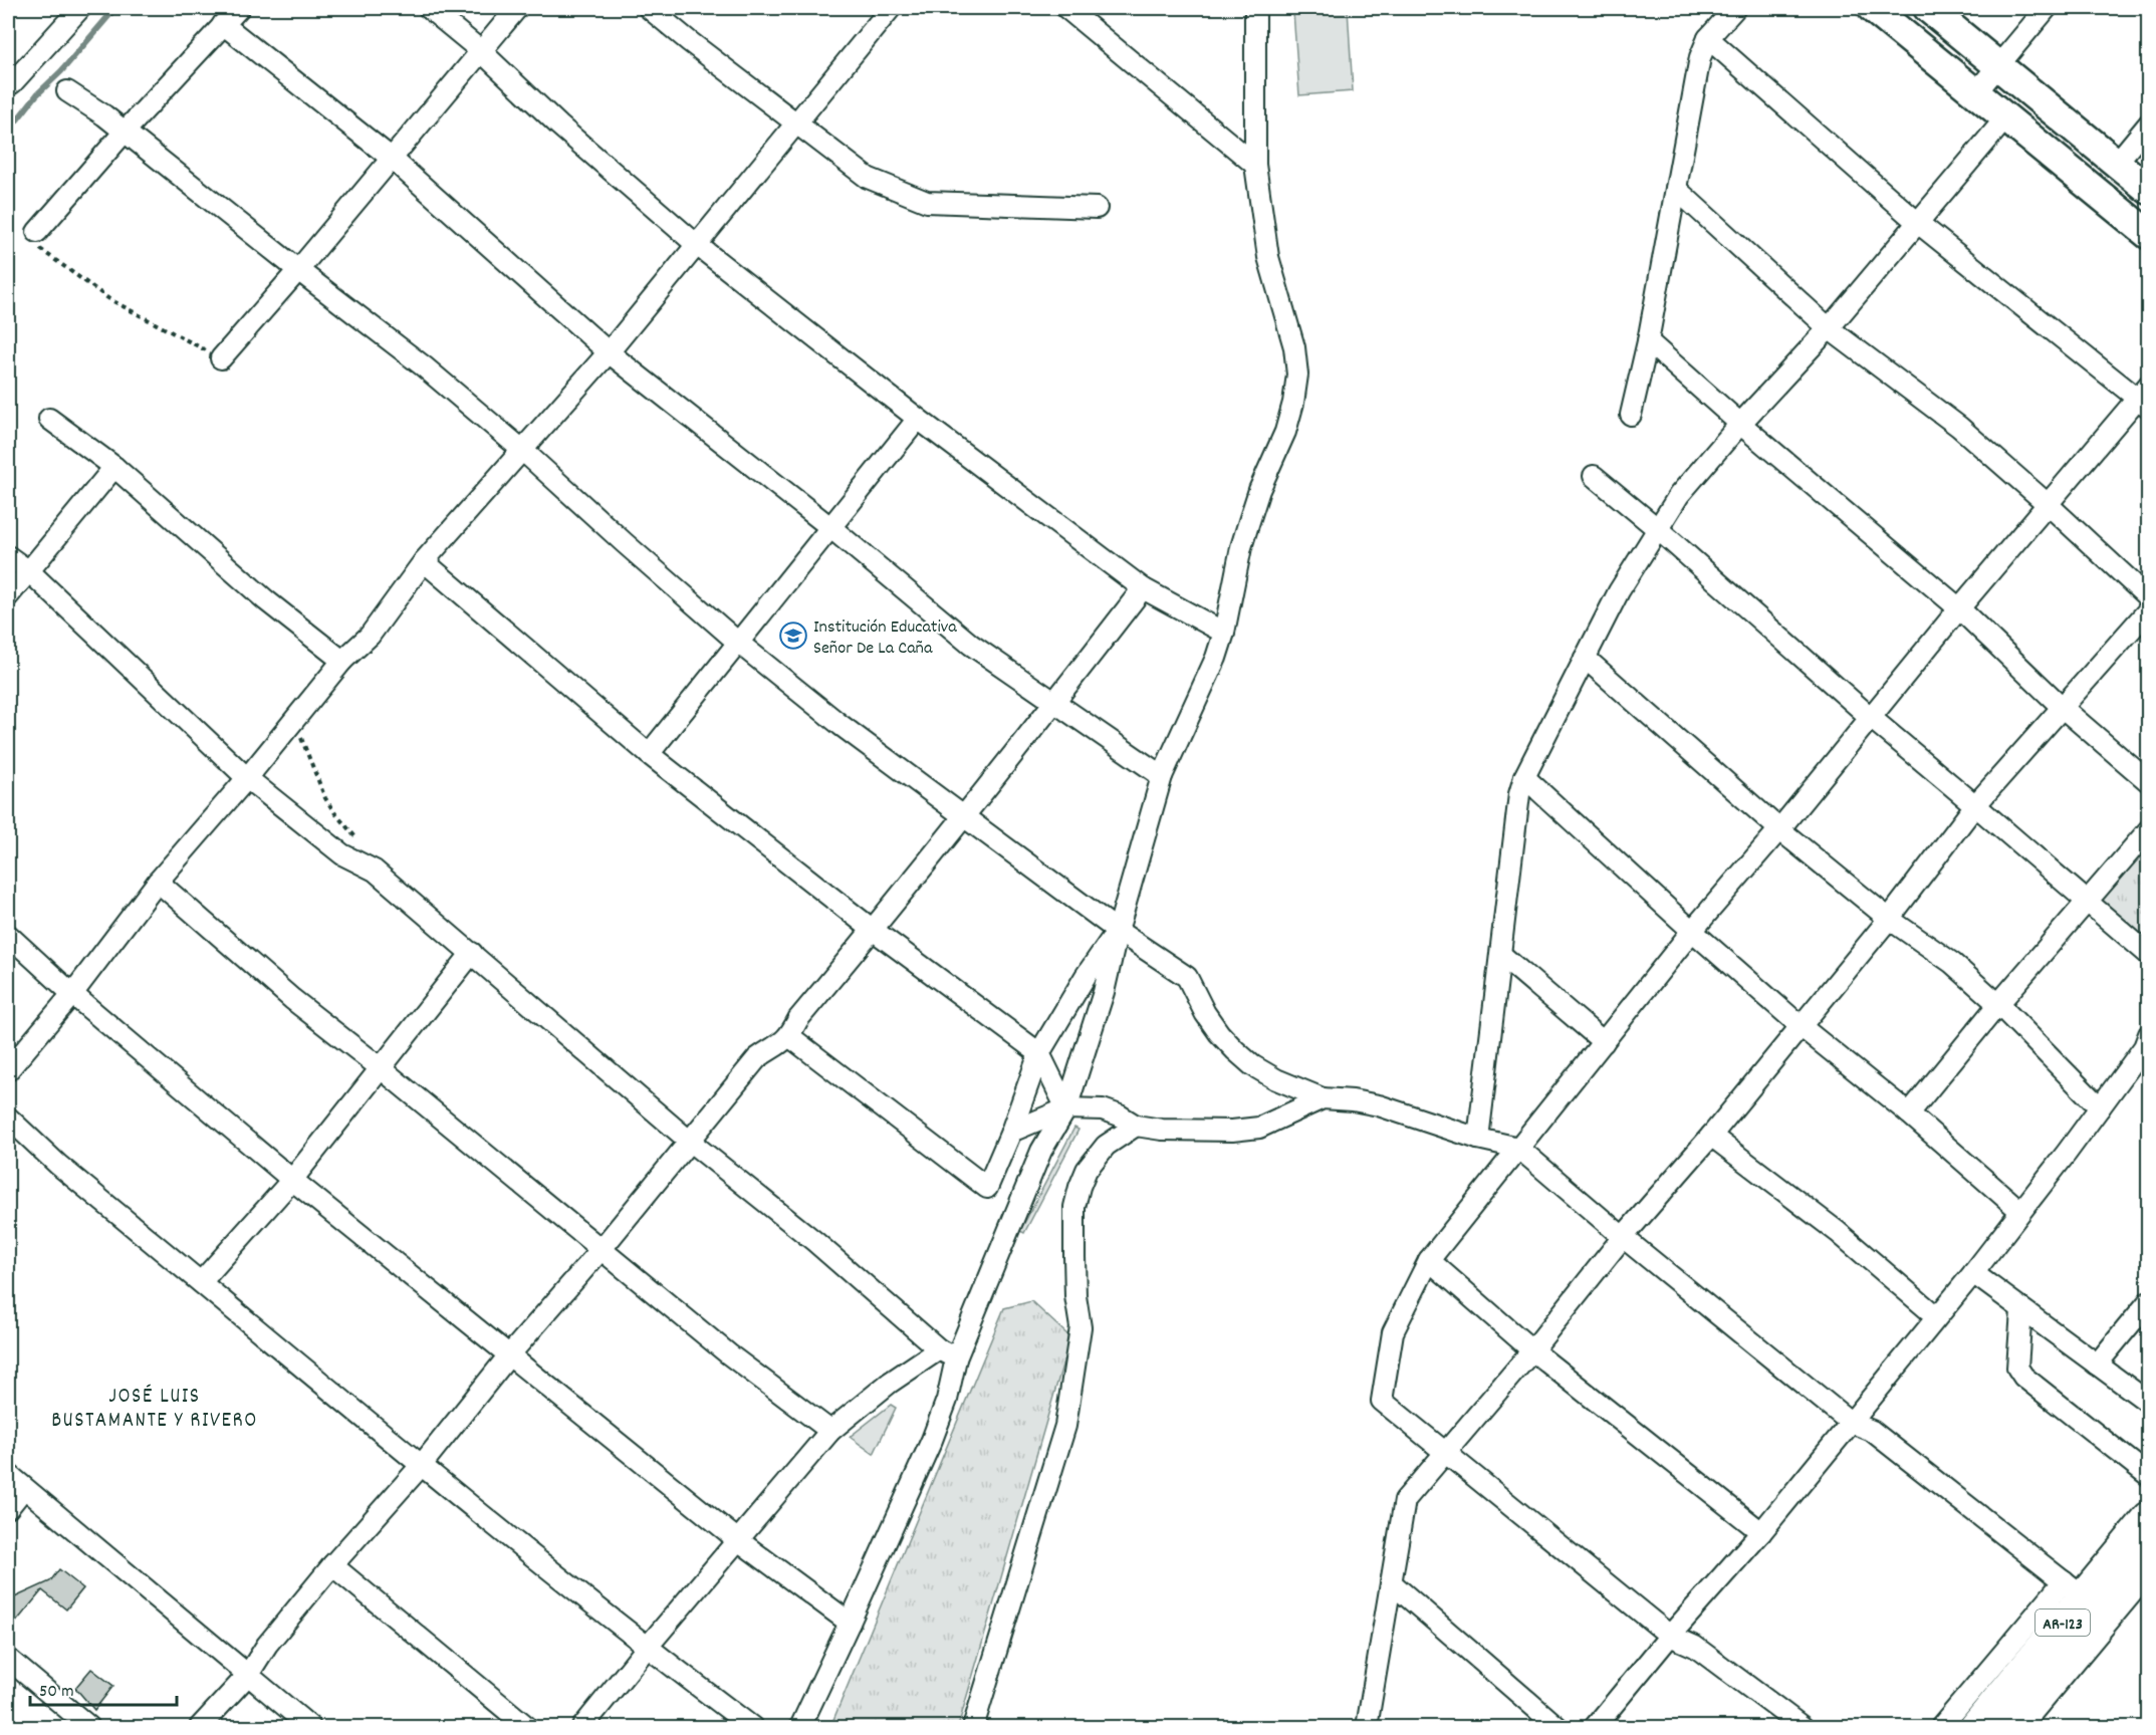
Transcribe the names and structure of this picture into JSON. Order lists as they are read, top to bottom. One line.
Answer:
{"streets":{"main road":["AR-123"]},"districts":["JOSÉ LUIS BUSTAMANTE Y RIVERO"],"places":{"school or university":["Institución Educativa Señor De La Caña"]},"scale_bar":"50 m"}
